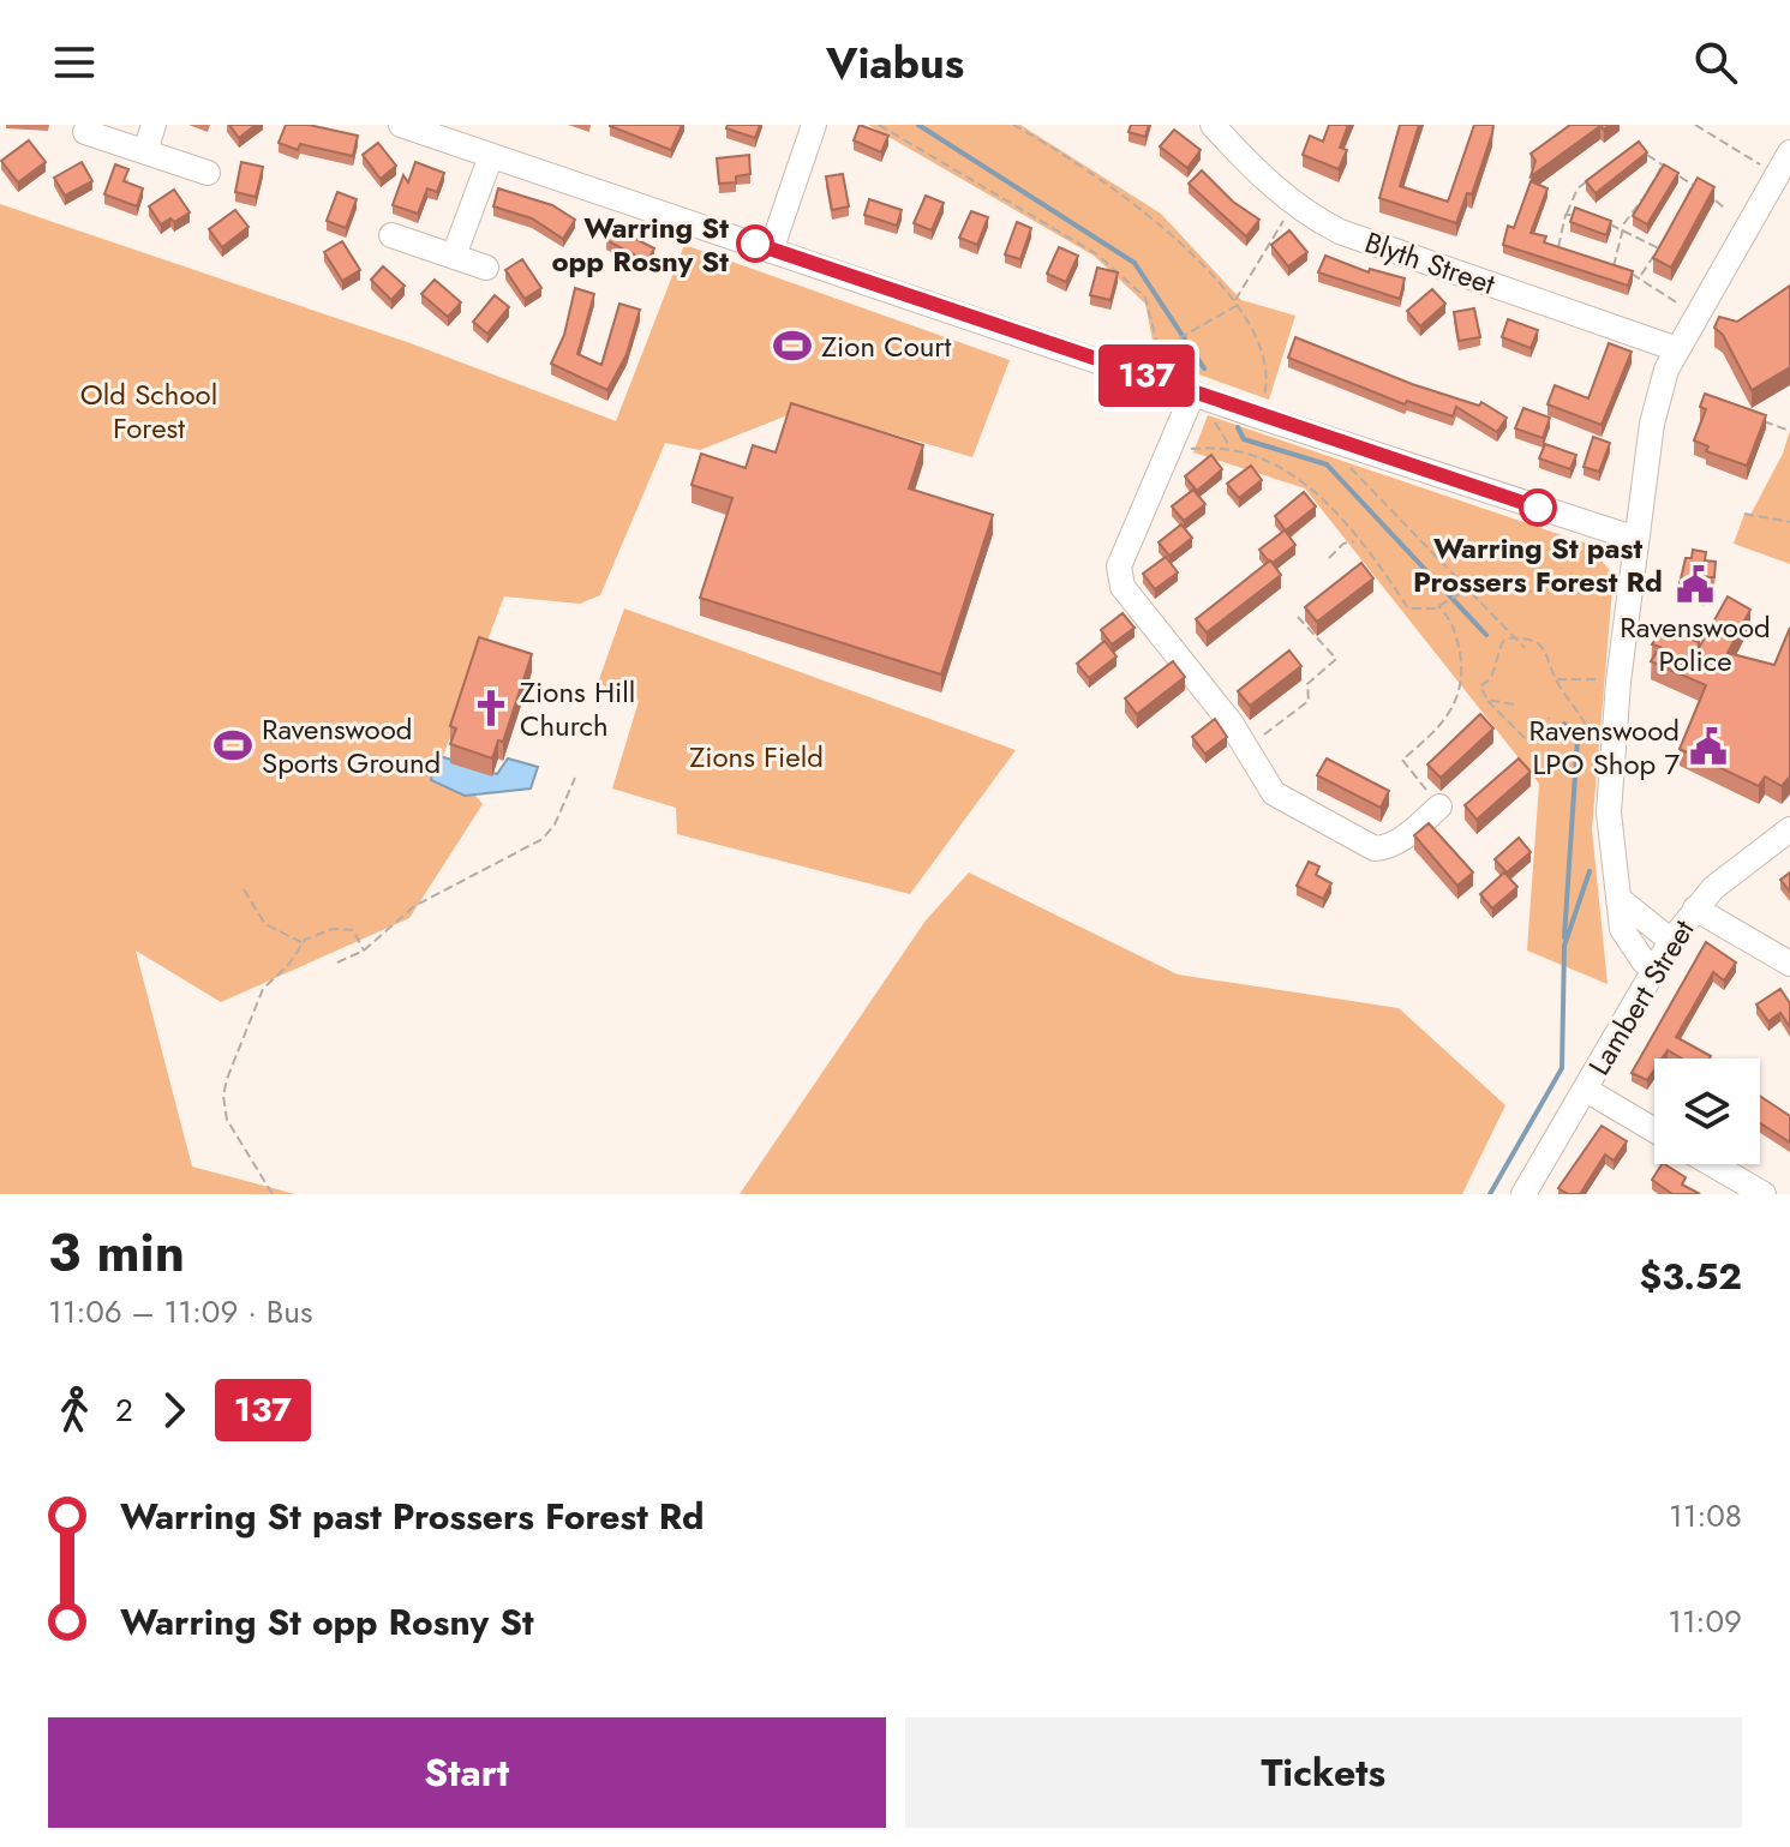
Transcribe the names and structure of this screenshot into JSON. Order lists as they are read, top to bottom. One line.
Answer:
{"streets":{"street":["Blyth Street","Lambert Street"]},"parks":["Old School Forest","Zions Field"],"places":{"other":["Warring St opp Rosny St","Warring St past Prossers Forest Rd"],"sports":["Zion Court","Ravenswood Sports Ground"],"public building":["Ravenswood Police","Ravenswood LPO Shop 7"],"church":["Zions Hill Church"]},"lines":["bus line 137"],"page":{"header":"Viabus","on_map":"137","heading":["3 min","11:06 – 11:09 · Bus","$3.52"],"legs":["2","137"],"list":[{"name":"Warring St past Prossers Forest Rd","value":"11:08"},{"name":"Warring St opp Rosny St","value":"11:09"}],"buttons":["Start","Tickets"]}}
